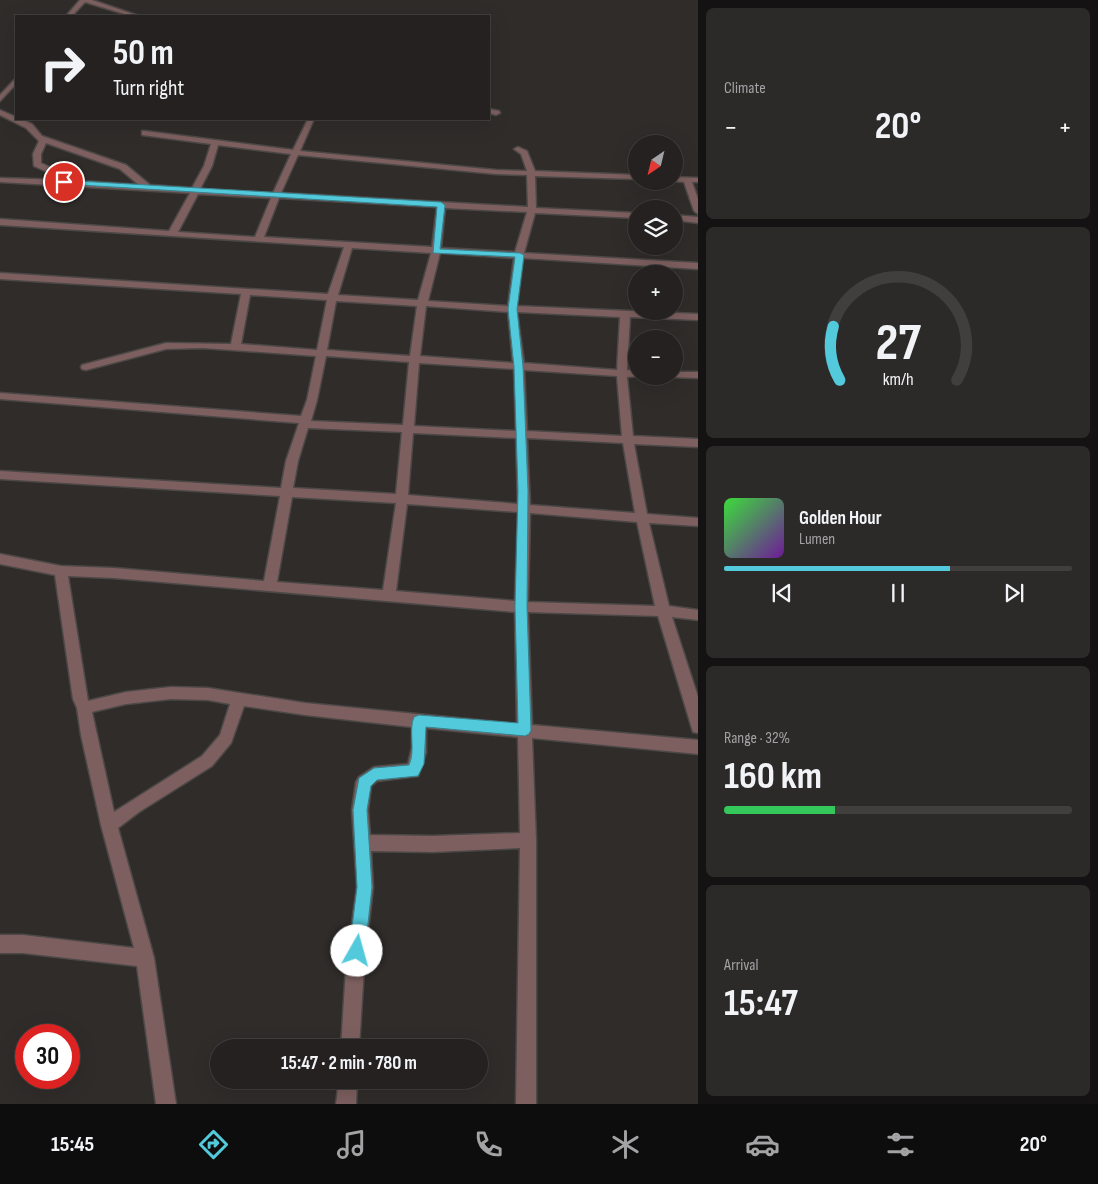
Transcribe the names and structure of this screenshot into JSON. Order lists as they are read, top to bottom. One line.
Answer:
{"north":"bottom left","page":{"tile":["Climate",["Range · 32%","160 km"],["Arrival","15:47"]],"turn":["50 m","Turn right"],"heat":["−","20°","+"],"map_buttons":["+","−"],"song":["Golden Hour","Lumen"],"limit":"30","trip":"15:47 · 2 min · 780 m","tabs":["15:45","20°"],"gauge":["27","km/h"]}}
